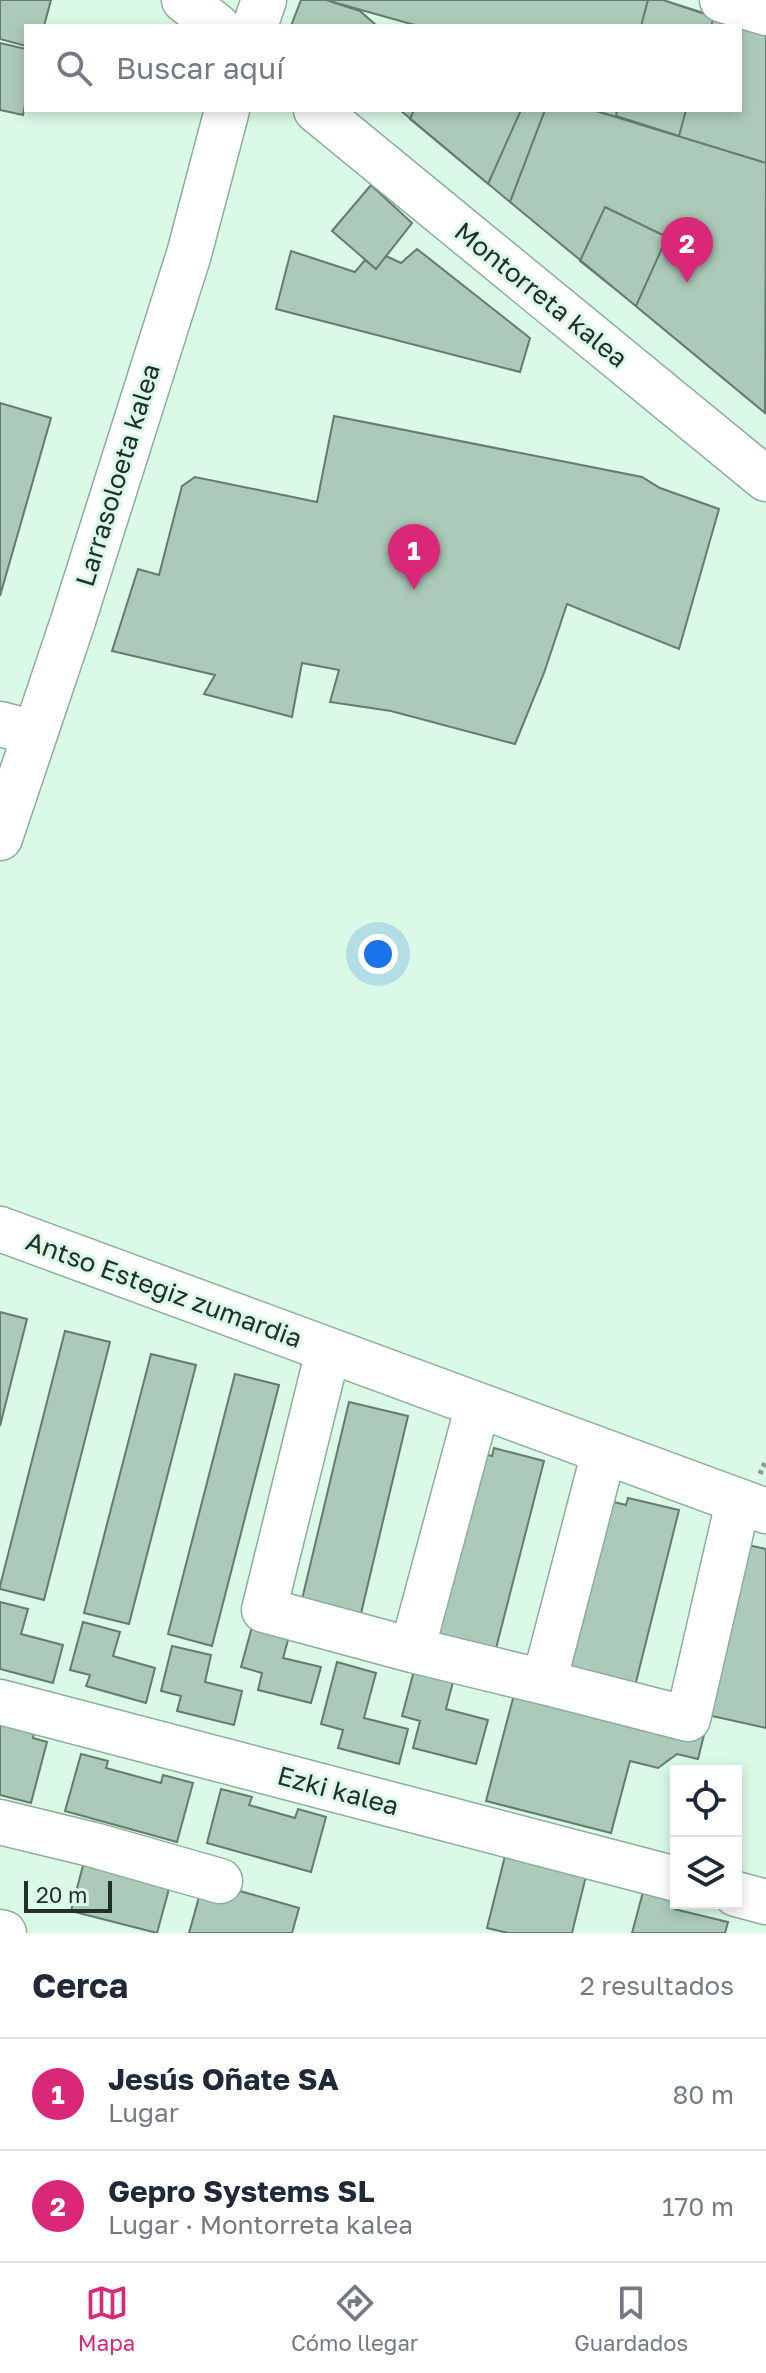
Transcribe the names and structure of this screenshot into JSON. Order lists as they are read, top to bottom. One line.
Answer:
{"streets":{"street":["Montorreta kalea","Larrasoloeta kalea","Antso Estegiz zumardia","Ezki kalea"]},"scale_bar":"20 m","page":{"search":"Buscar aquí","pins":["2","1"],"scale":"20 m","heading":["Cerca","2 resultados"],"list":[{"mark":"1","name":"Jesús Oñate SA","note":"Lugar","value":"80 m"},{"mark":"2","name":"Gepro Systems SL","note":"Lugar · Montorreta kalea","value":"170 m"}],"nav":["Mapa","Cómo llegar","Guardados"]}}
